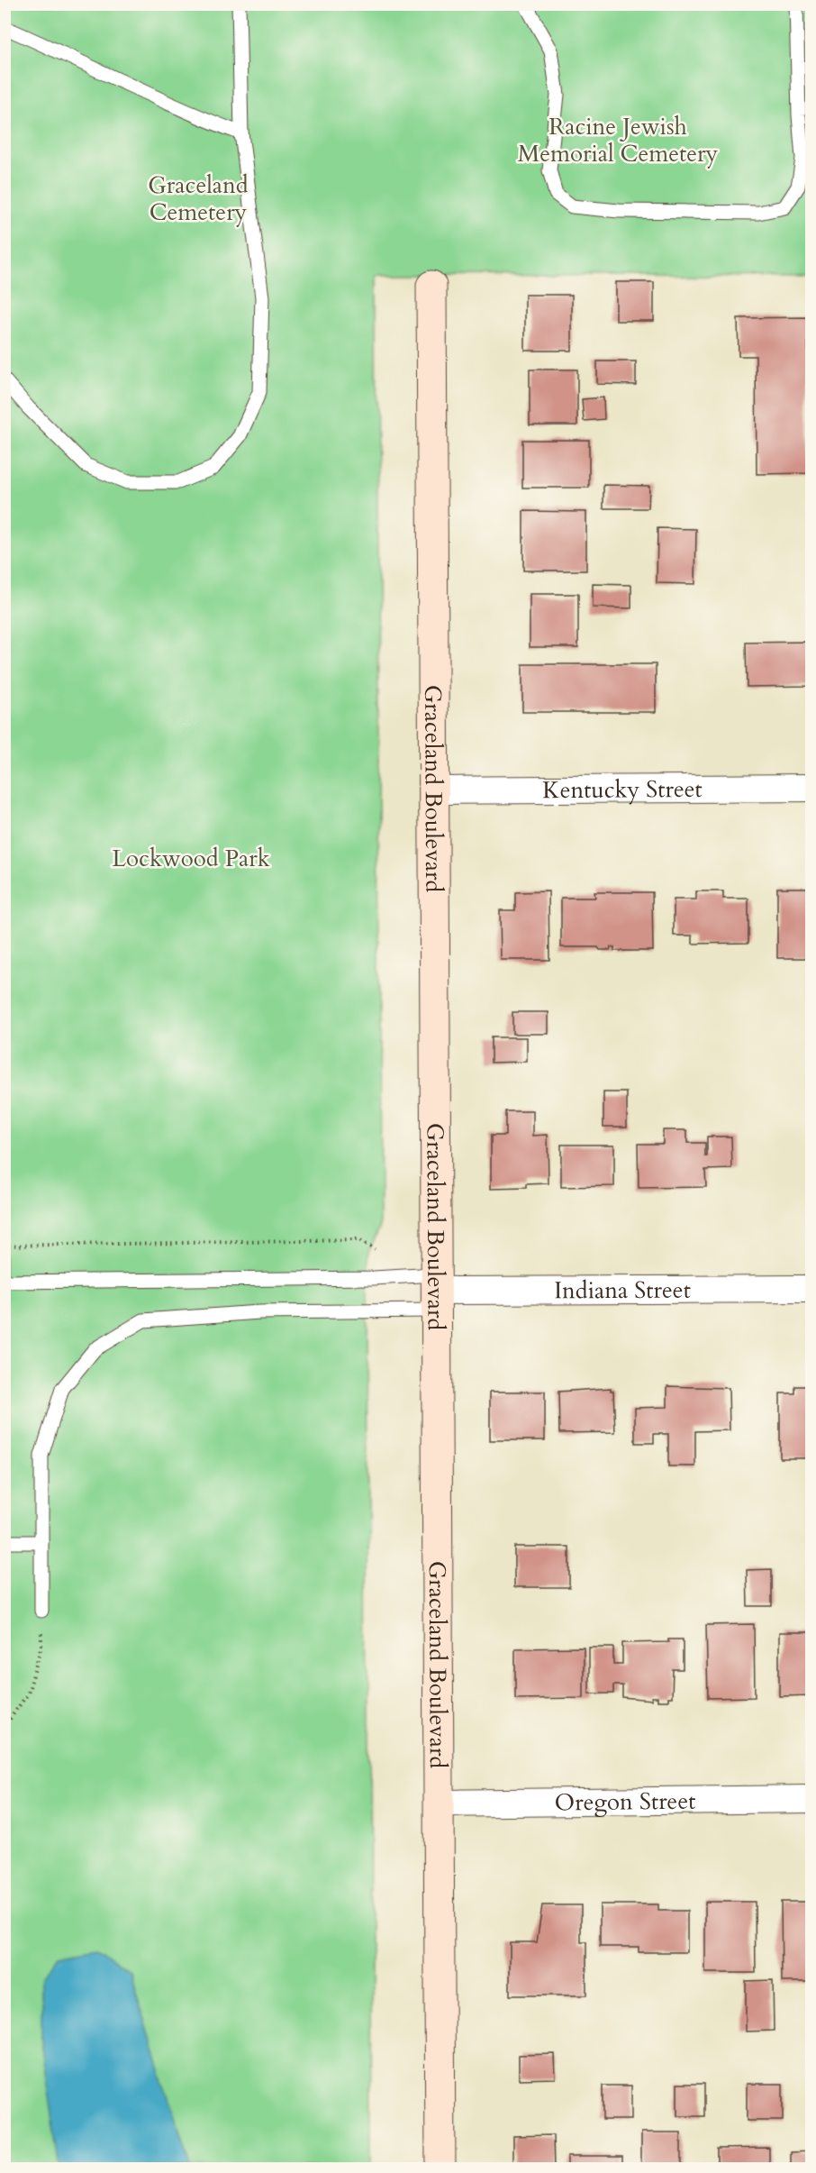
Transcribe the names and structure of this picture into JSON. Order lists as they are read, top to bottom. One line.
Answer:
{"streets":{"street":["Graceland Boulevard","Kentucky Street","Indiana Street","Oregon Street"]},"crossings":[["Graceland Boulevard","Kentucky Street"],["Graceland Boulevard","Indiana Street"],["Graceland Boulevard","Oregon Street"]],"parks":["Racine Jewish Memorial Cemetery","Graceland Cemetery","Lockwood Park"]}
